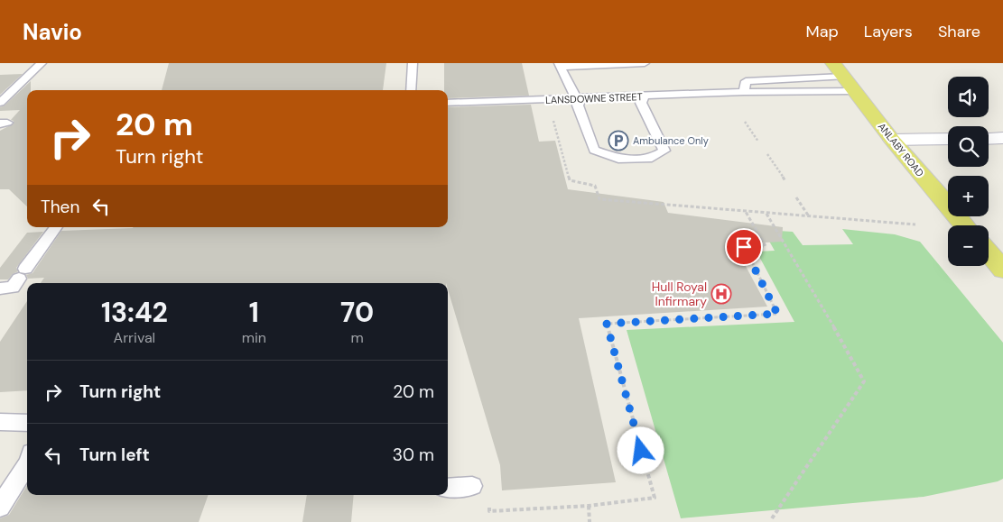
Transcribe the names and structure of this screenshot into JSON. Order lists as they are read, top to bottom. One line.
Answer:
{"streets":{"main road":["ANLABY ROAD"],"lane":["LANSDOWNE STREET"]},"crossings":[["LANSDOWNE STREET","ANLABY ROAD"]],"places":{"parking":["Ambulance Only"],"hospital":["Hull Royal Infirmary"]},"page":{"header":"Navio","nav":["Map","Layers","Share"],"map_buttons":["+","−"],"turn":["20 m","Turn right"],"then":"Then","eta":["13:42","Arrival","1","min","70","m"],"list":[{"name":"Turn right","value":"20 m"},{"name":"Turn left","value":"30 m"}]}}
